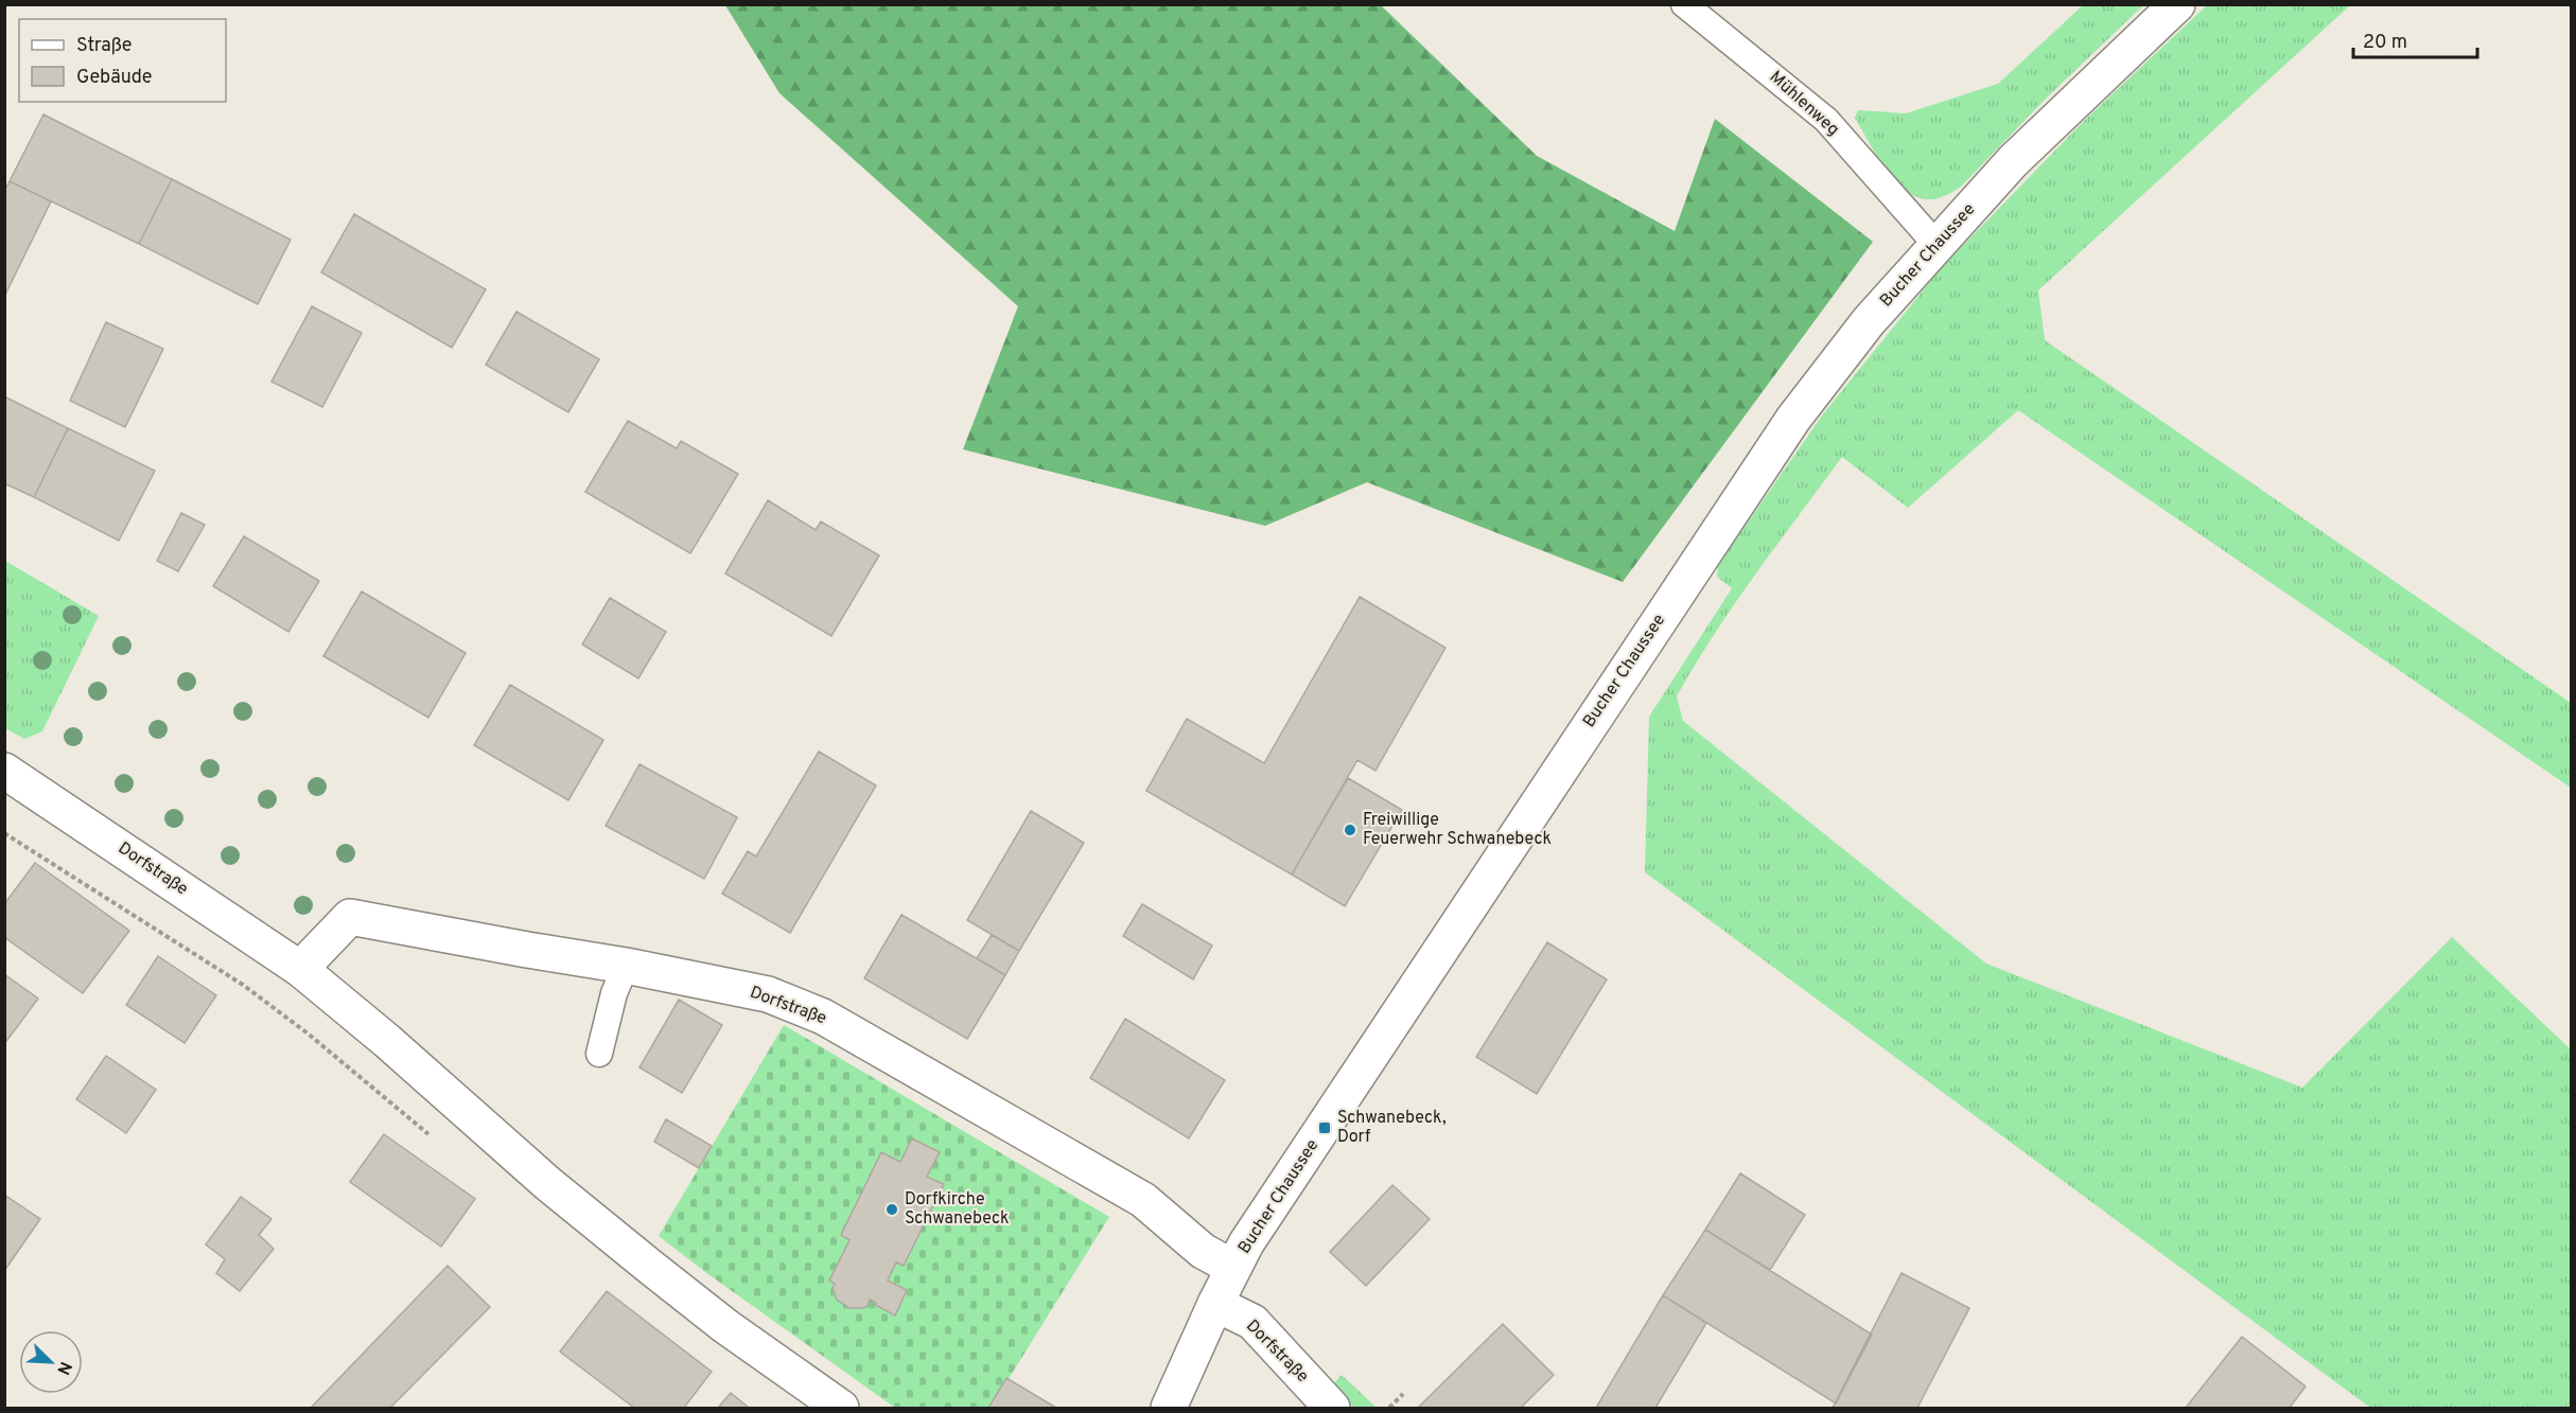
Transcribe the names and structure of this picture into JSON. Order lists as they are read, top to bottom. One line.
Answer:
{"streets":{"main road":["Bucher Chaussee","Dorfstraße"],"lane":["Mühlenweg"]},"crossings":[["Mühlenweg","Bucher Chaussee"],["Bucher Chaussee","Dorfstraße"]],"places":{"other":["Freiwillige Feuerwehr Schwanebeck","Dorfkirche Schwanebeck"],"transit":["Schwanebeck, Dorf"]},"legend":["Straße","Gebäude"],"scale_bar":"20 m","north":"bottom right"}
